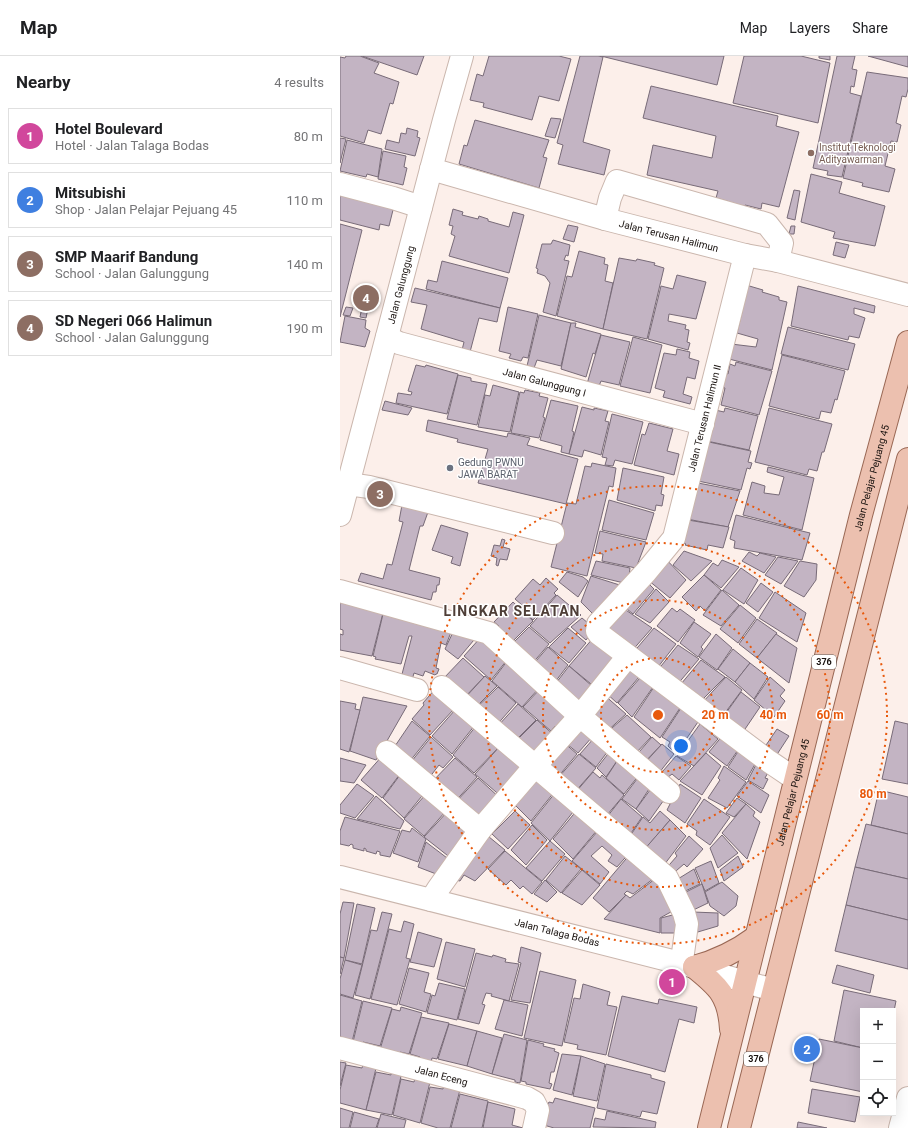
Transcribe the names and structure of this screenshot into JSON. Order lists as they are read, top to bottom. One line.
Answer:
{"streets":{"main road":["Jalan Pelajar Pejuang 45","376"],"street":["Jalan Terusan Halimun","Jalan Galunggung","Jalan Galunggung I","Jalan Terusan Halimun II","Jalan Talaga Bodas","Jalan Eceng"]},"crossings":[["Jalan Terusan Halimun","Jalan Galunggung"],["Jalan Terusan Halimun","Jalan Terusan Halimun II"],["Jalan Galunggung","Jalan Galunggung I"],["Jalan Galunggung I","Jalan Terusan Halimun II"],["Jalan Pelajar Pejuang 45","Jalan Talaga Bodas"],["376","Jalan Talaga Bodas"]],"districts":["LINGKAR SELATAN"],"places":["Institut Teknologi Adityawarman","Gedung PWNU JAWA BARAT"],"page":{"header":"Map","nav":["Map","Layers","Share"],"heading":["Nearby","4 results"],"list":[{"mark":"1","name":"Hotel Boulevard","note":"Hotel · Jalan Talaga Bodas","value":"80 m"},{"mark":"2","name":"Mitsubishi","note":"Shop · Jalan Pelajar Pejuang 45","value":"110 m"},{"mark":"3","name":"SMP Maarif Bandung","note":"School · Jalan Galunggung","value":"140 m"},{"mark":"4","name":"SD Negeri 066 Halimun","note":"School · Jalan Galunggung","value":"190 m"}],"pins":["4","3","1","2"],"map_buttons":["+","−"]},"rings":["20 m","40 m","60 m","80 m"]}
